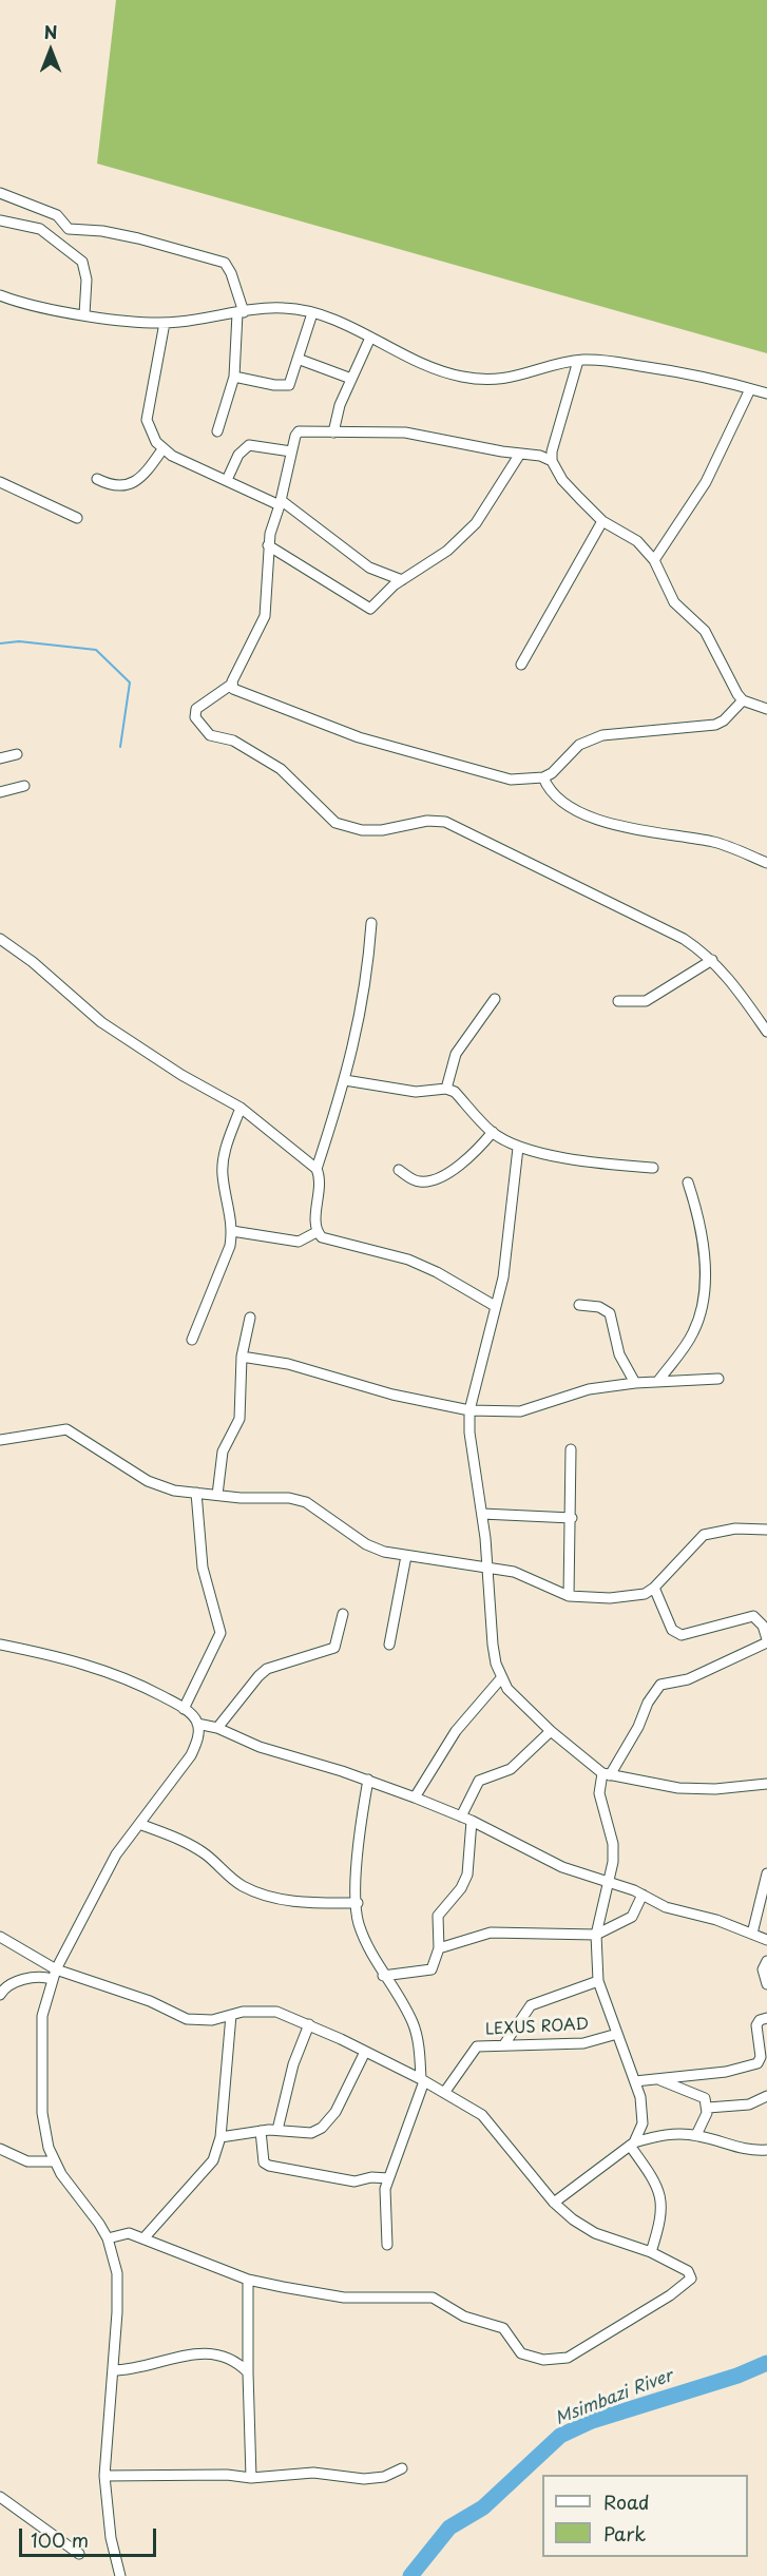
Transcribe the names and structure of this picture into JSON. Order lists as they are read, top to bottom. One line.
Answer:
{"streets":{"street":["LEXUS ROAD"]},"water":["Msimbazi River"],"legend":["Road","Park"],"scale_bar":"100 m","north":"top"}
